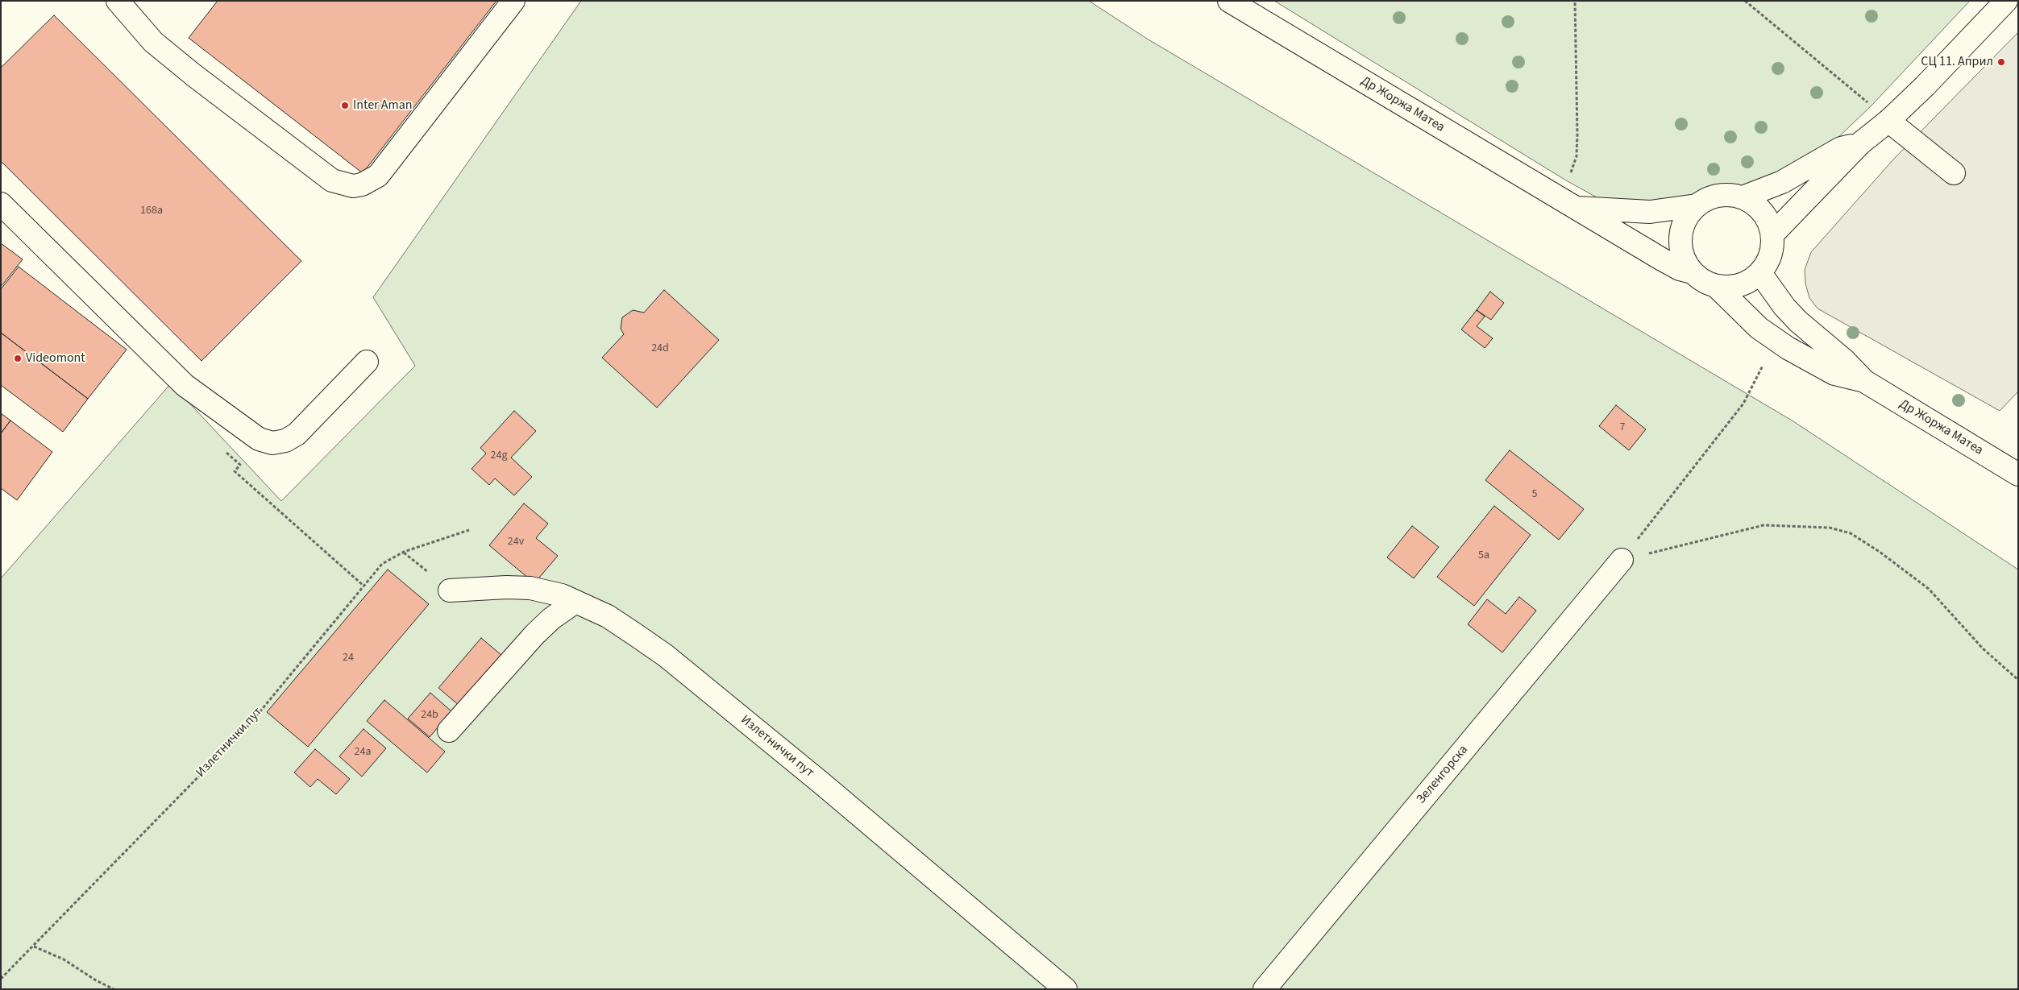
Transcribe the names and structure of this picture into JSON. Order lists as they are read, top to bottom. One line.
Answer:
{"streets":{"street":["Др Жоржа Матеа","Излетнички пут","Зеленгорска"]},"places":["СЦ 11. Април","Inter Aman","Videomont"],"house_numbers":["168a","24d","7","24g","5","24v","5a","24","24b","24a"]}
